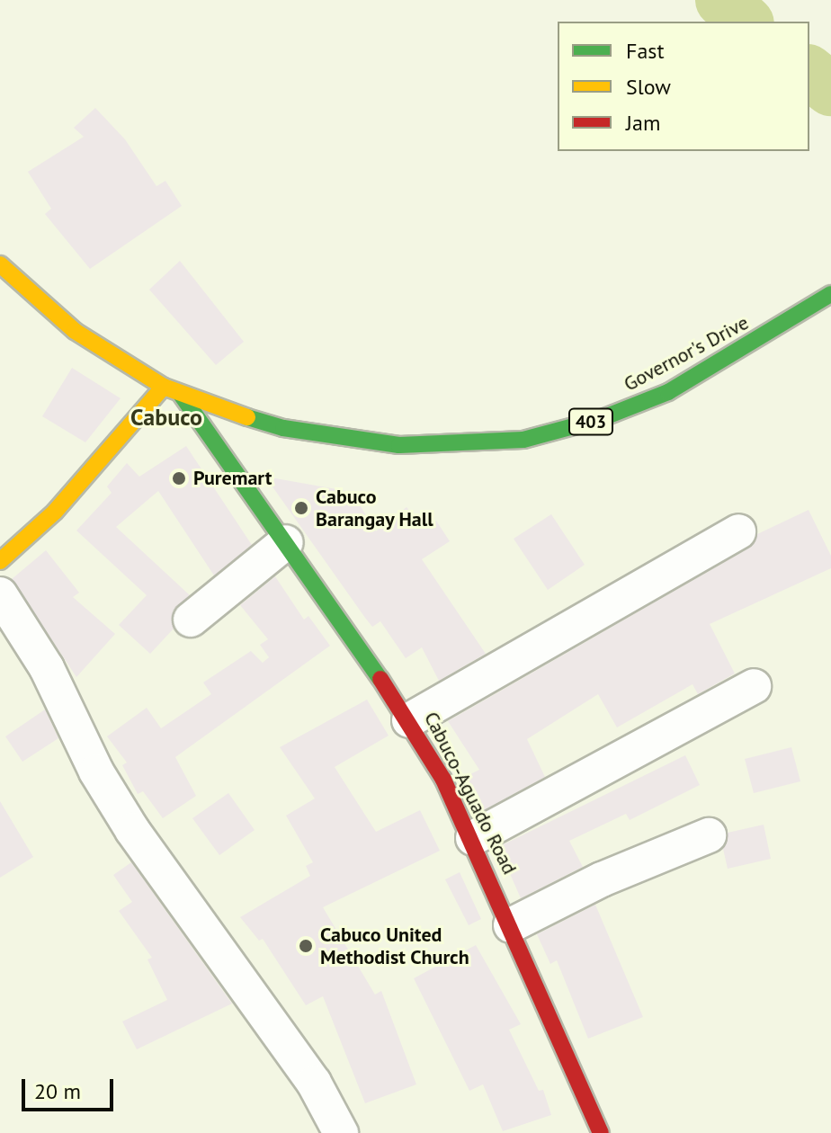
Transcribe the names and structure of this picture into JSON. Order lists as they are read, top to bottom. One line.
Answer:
{"streets":{"main road":["Governor's Drive","403","Cabuco-Aguado Road"]},"crossings":[["Governor's Drive","Cabuco-Aguado Road"]],"districts":["Cabuco"],"places":["Puremart","Cabuco Barangay Hall","Cabuco United Methodist Church"],"legend":["Fast","Slow","Jam"],"scale_bar":"20 m"}
